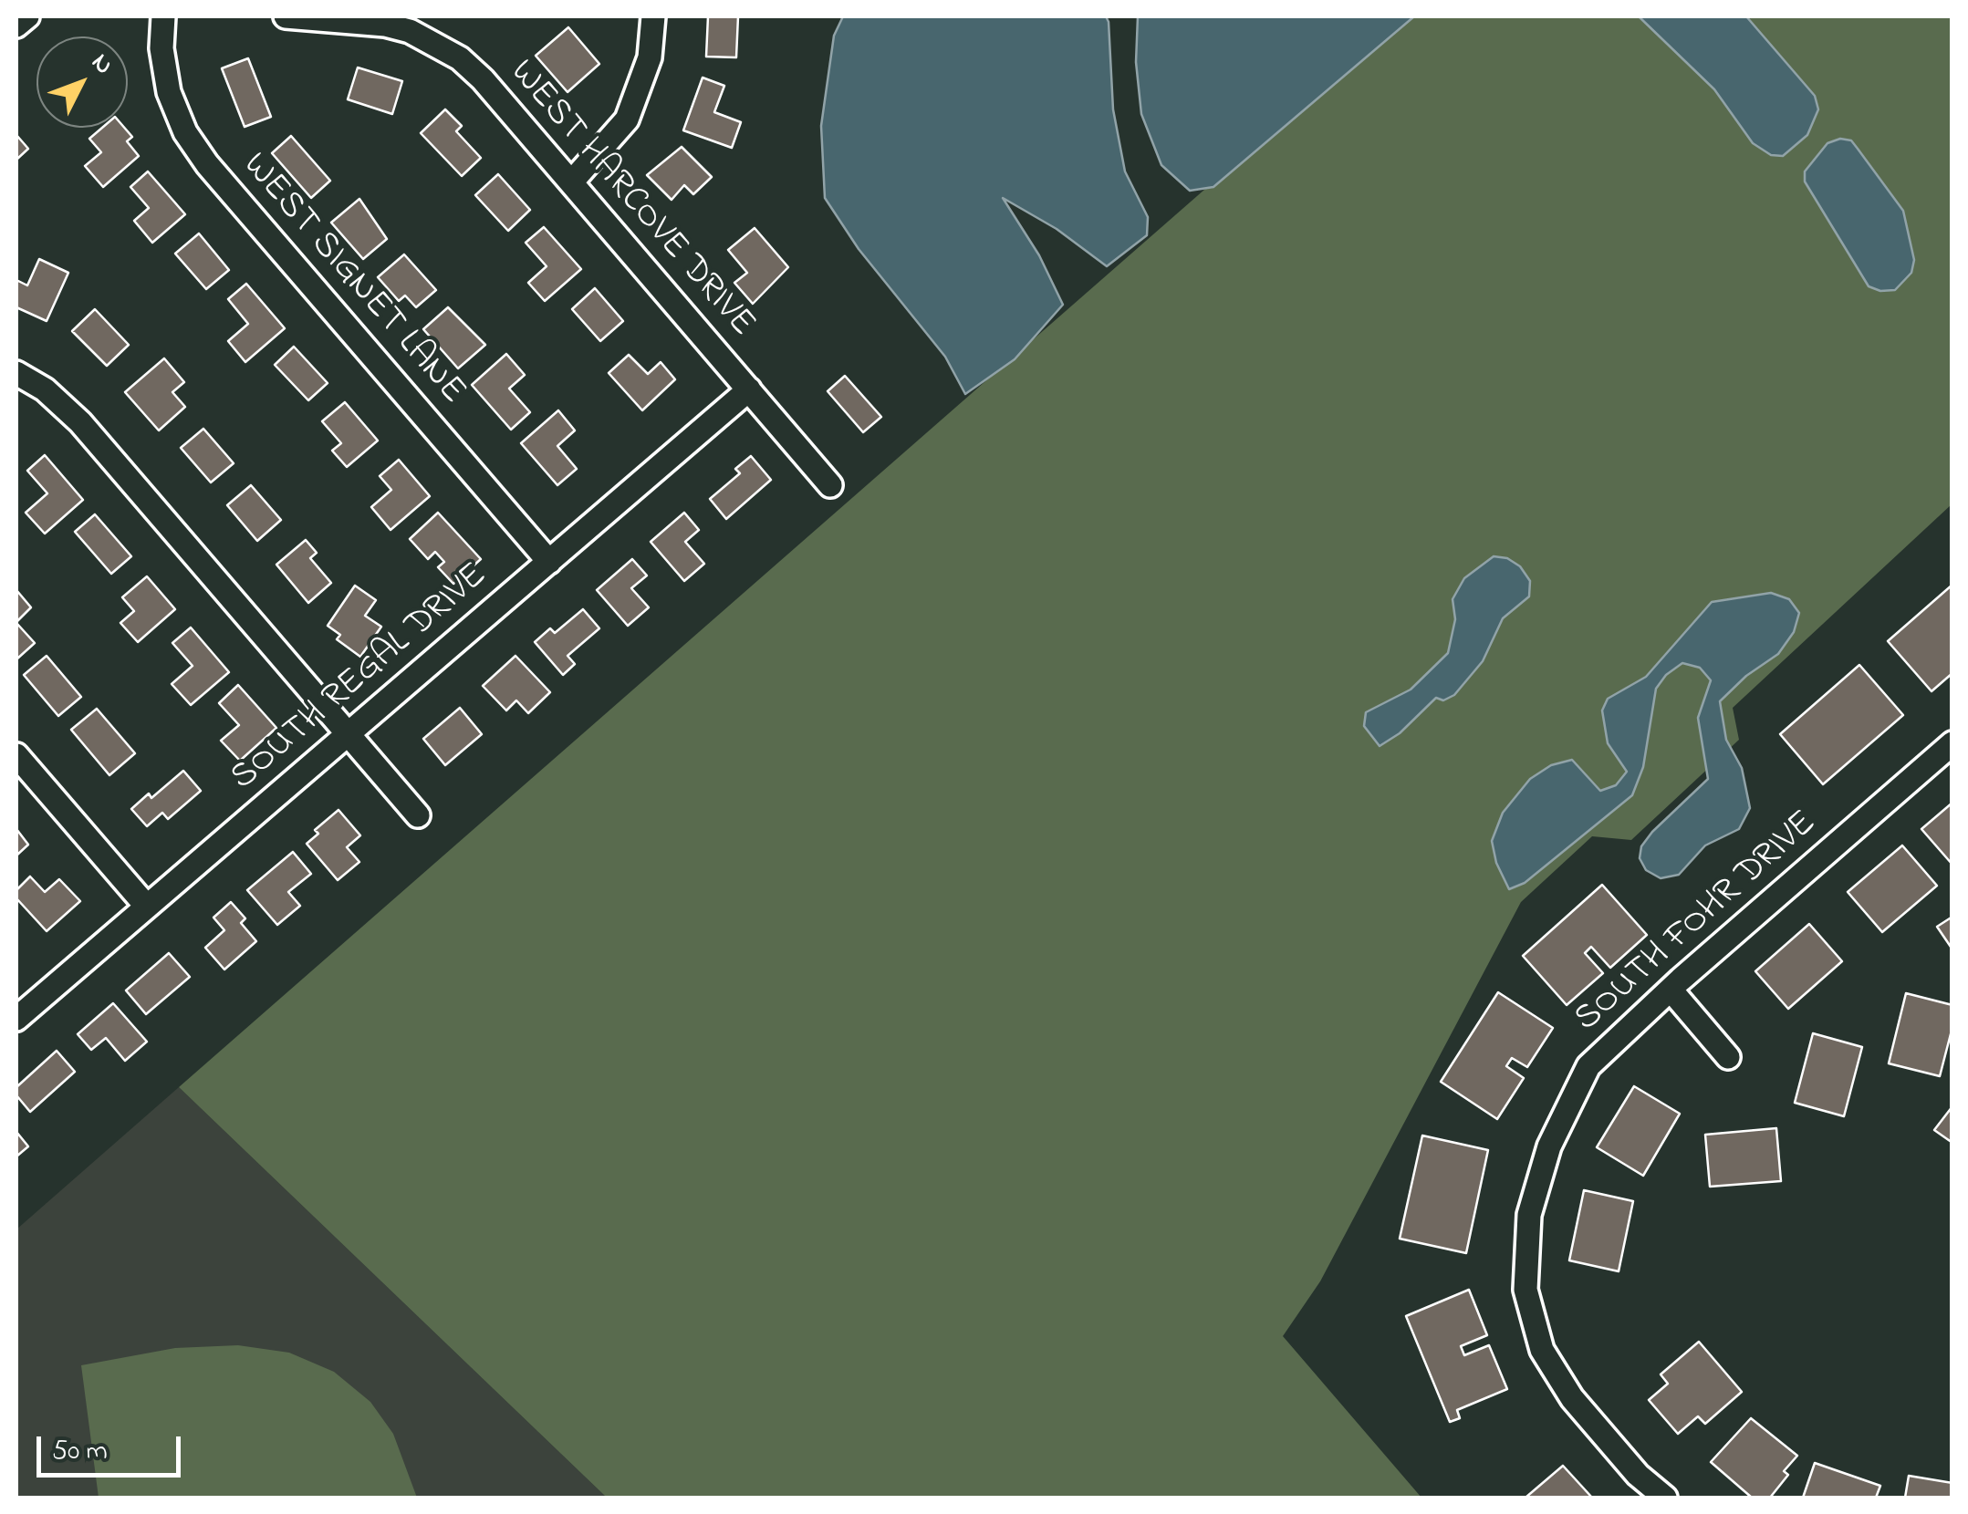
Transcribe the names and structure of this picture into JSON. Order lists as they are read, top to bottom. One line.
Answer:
{"streets":{"street":["WEST HARCOVE DRIVE","WEST SIGNET LANE","SOUTH REGAL DRIVE","SOUTH FOHR DRIVE"]},"crossings":[["WEST HARCOVE DRIVE","SOUTH REGAL DRIVE"],["WEST SIGNET LANE","SOUTH REGAL DRIVE"]],"scale_bar":"50 m","north":"top right"}
